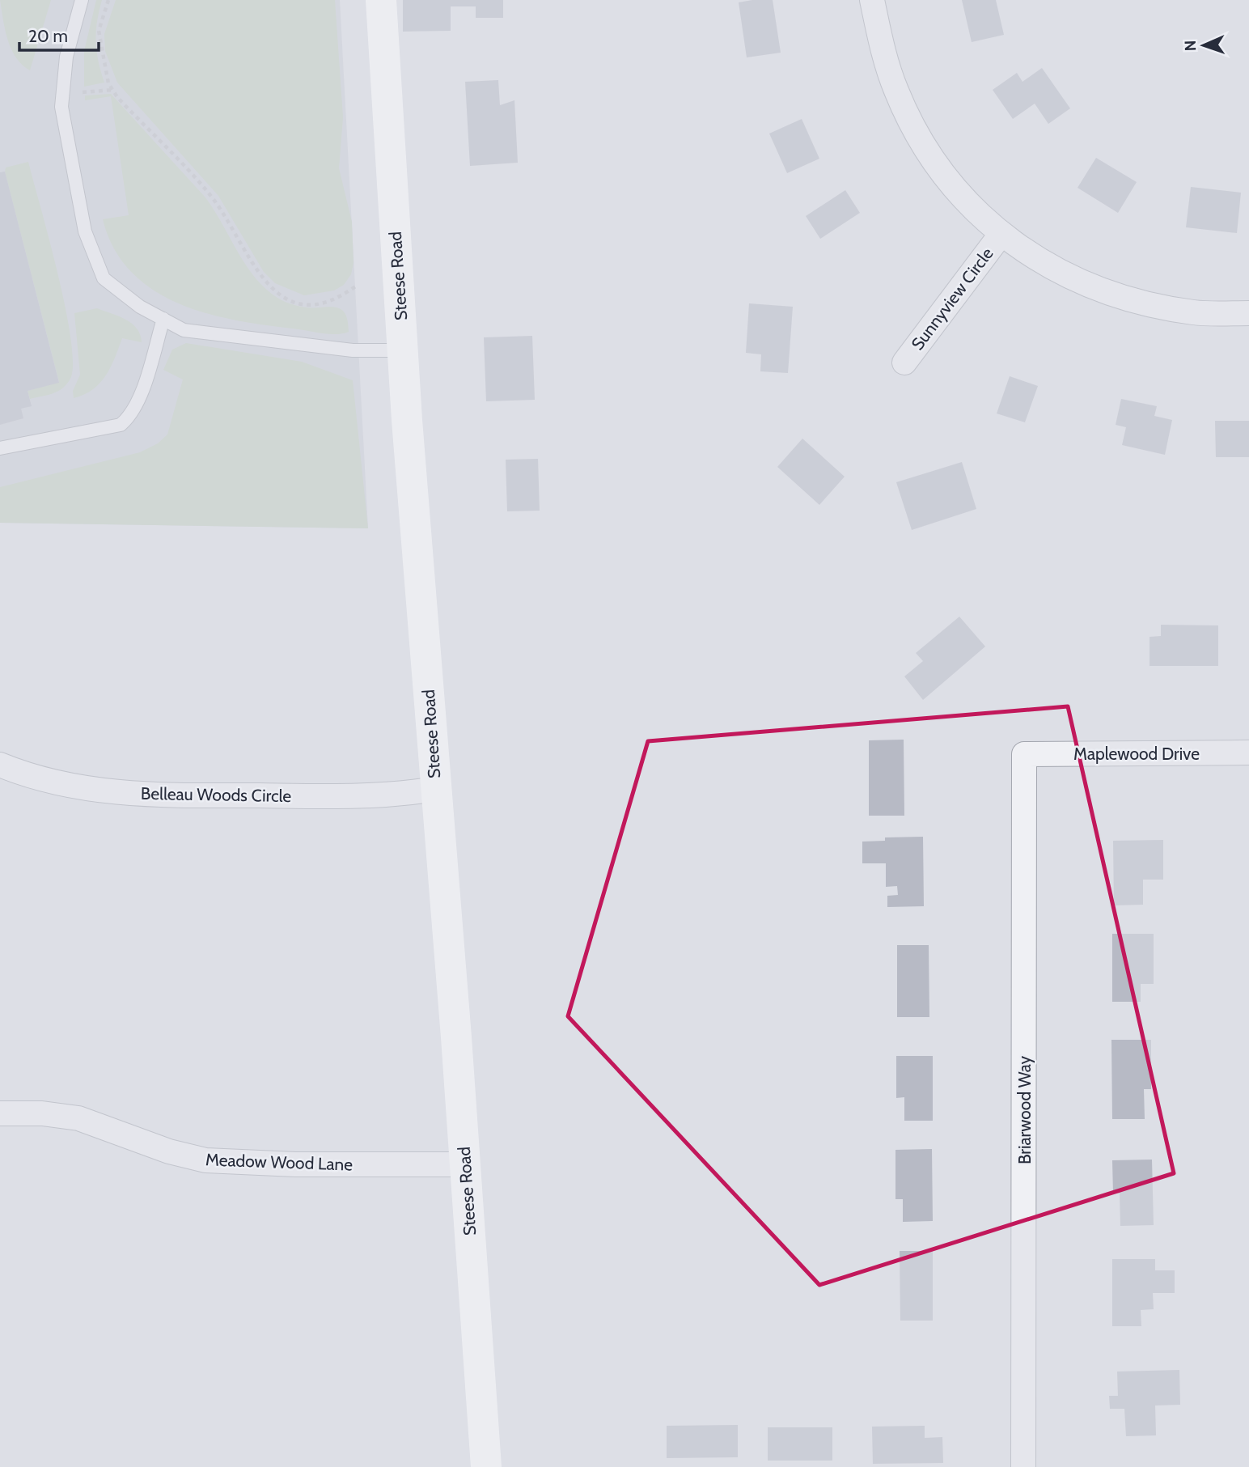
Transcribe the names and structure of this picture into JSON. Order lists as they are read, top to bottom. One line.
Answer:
{"streets":{"street":["Steese Road","Sunnyview Circle","Maplewood Drive","Belleau Woods Circle","Briarwood Way","Meadow Wood Lane"]},"crossings":[["Steese Road","Belleau Woods Circle"],["Steese Road","Meadow Wood Lane"],["Maplewood Drive","Briarwood Way"]],"scale_bar":"20 m","north":"left"}
